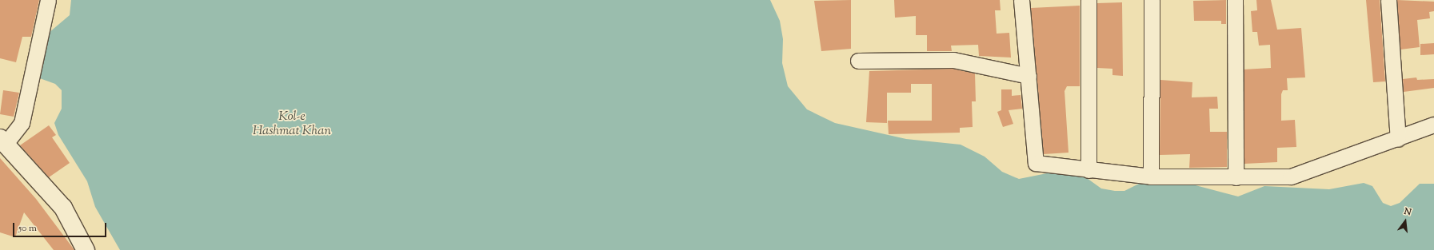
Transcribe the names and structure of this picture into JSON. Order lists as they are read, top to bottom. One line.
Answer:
{"water":["Kol-e Hashmat Khan"],"scale_bar":"50 m","north":"top"}
